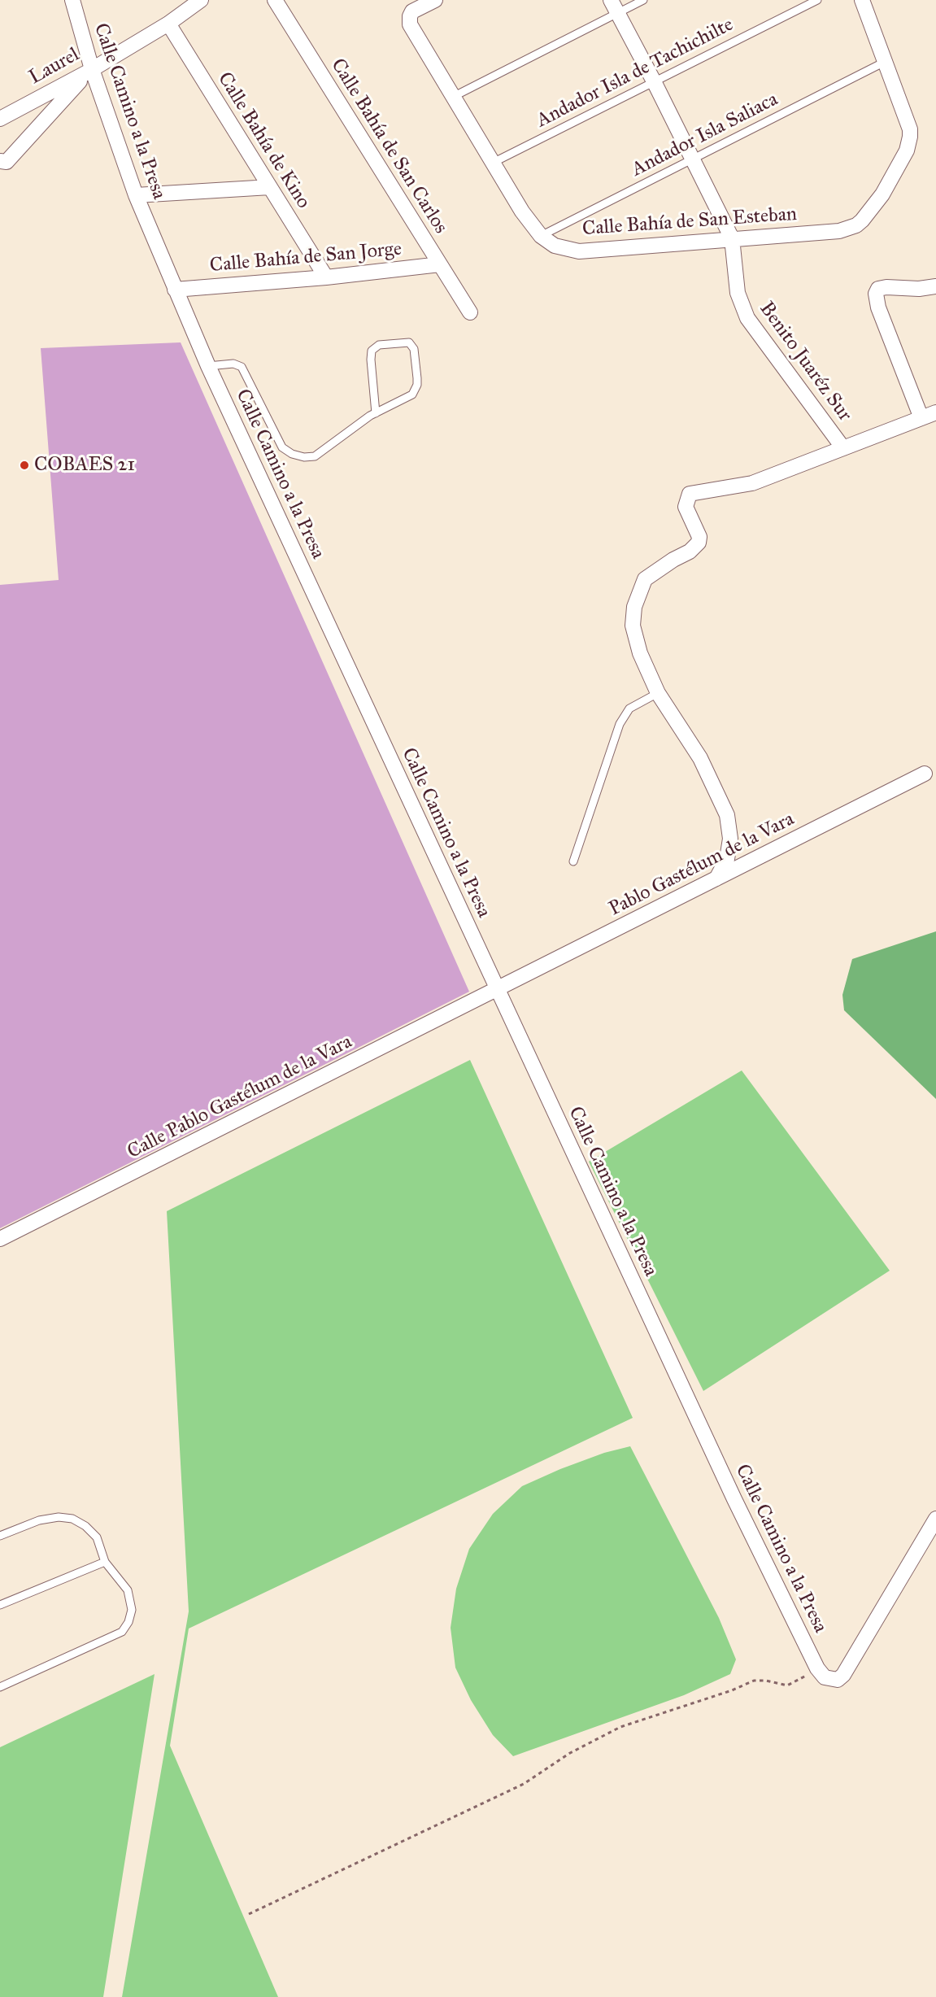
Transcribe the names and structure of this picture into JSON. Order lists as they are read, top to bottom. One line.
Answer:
{"streets":{"street":["Laurel","Calle Camino a la Presa","Calle Bahía de Kino","Calle Bahía de San Carlos","Calle Bahía de San Esteban","Calle Bahía de San Jorge","Benito Juaréz Sur","Pablo Gastélum de la Vara","Calle Pablo Gastélum de la Vara"],"lane":["Andador Isla de Tachichilte","Andador Isla Saliaca"]},"crossings":[["Laurel","Calle Camino a la Presa"],["Laurel","Calle Bahía de Kino"],["Andador Isla de Tachichilte","Calle Bahía de San Esteban"],["Calle Camino a la Presa","Calle Bahía de San Jorge"],["Calle Camino a la Presa","Pablo Gastélum de la Vara"],["Calle Camino a la Presa","Calle Pablo Gastélum de la Vara"],["Andador Isla Saliaca","Calle Bahía de San Esteban"],["Calle Bahía de Kino","Calle Bahía de San Jorge"],["Calle Bahía de San Carlos","Calle Bahía de San Jorge"],["Calle Bahía de San Esteban","Benito Juaréz Sur"],["Pablo Gastélum de la Vara","Calle Pablo Gastélum de la Vara"]],"places":["COBAES 21"]}
